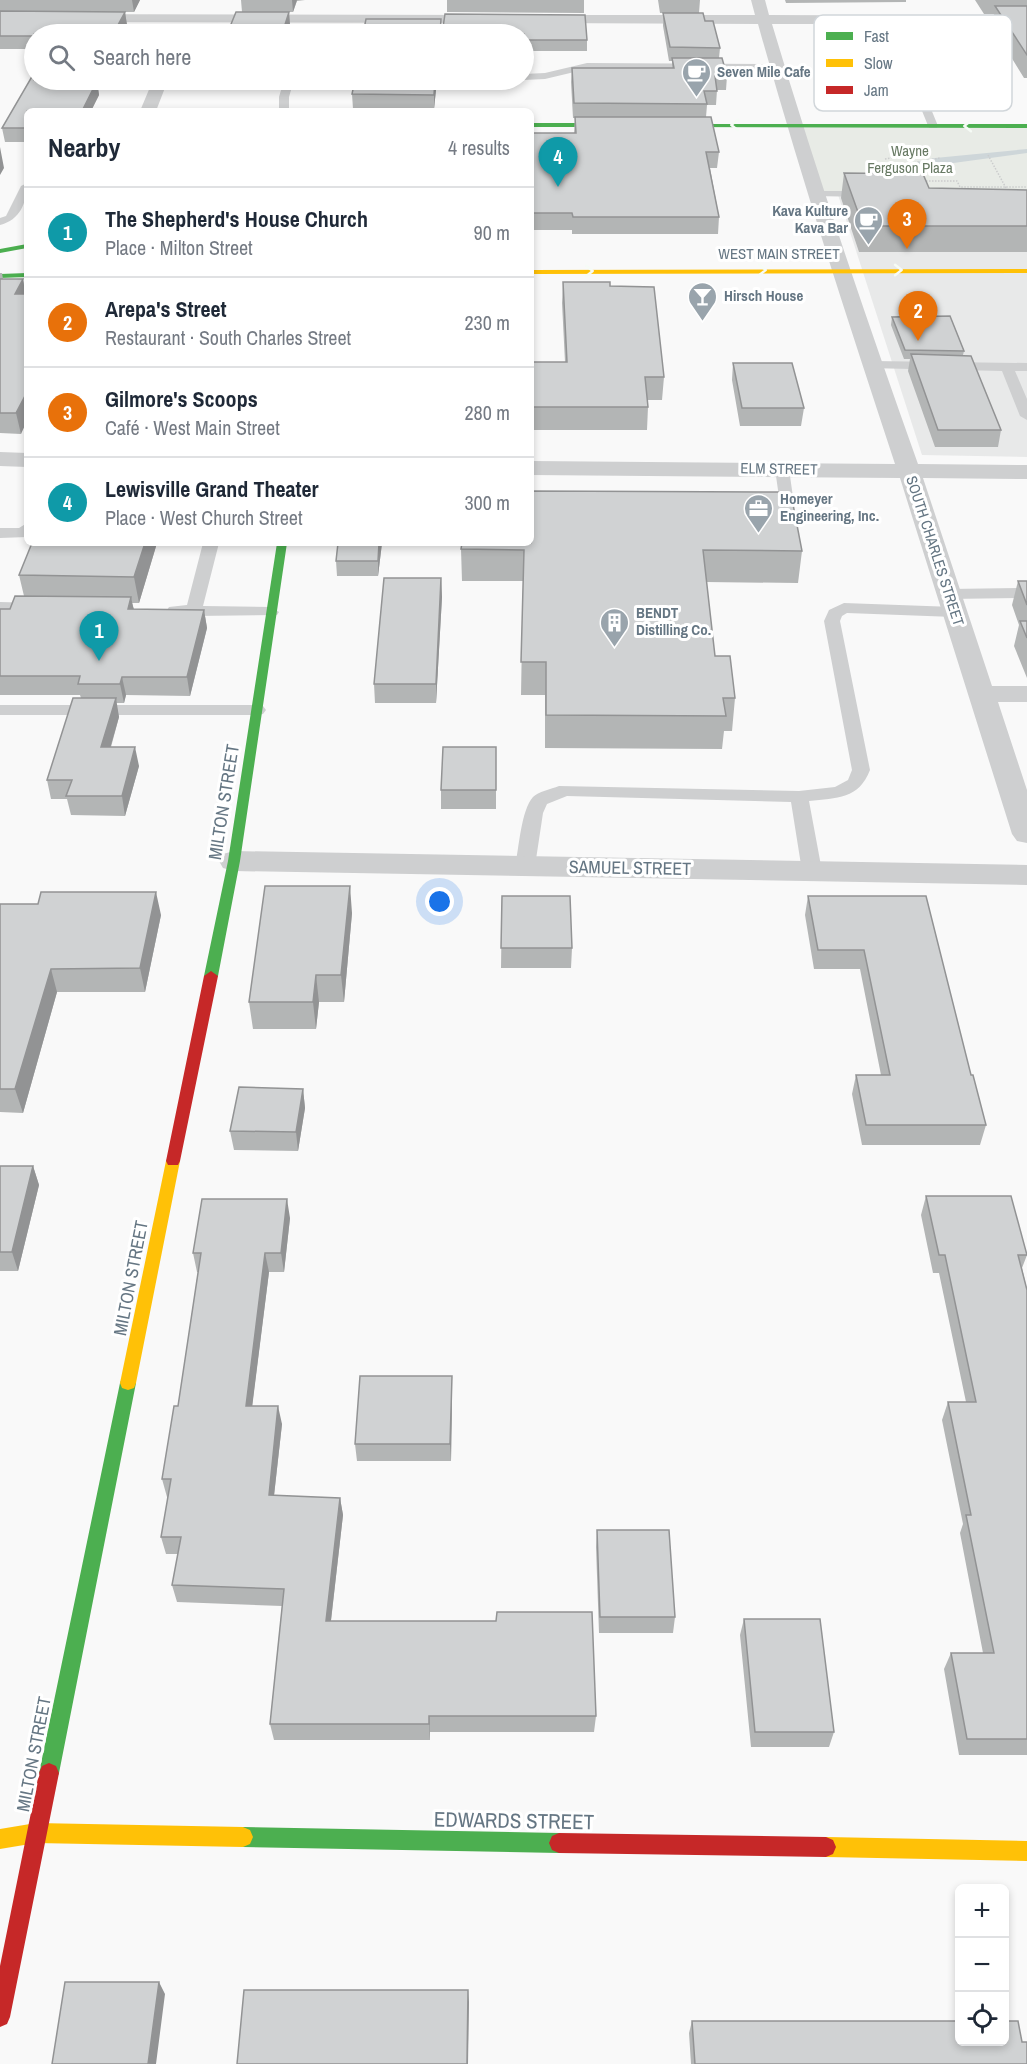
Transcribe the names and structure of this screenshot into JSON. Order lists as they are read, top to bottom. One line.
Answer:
{"streets":{"street":["WEST MAIN STREET","ELM STREET","SOUTH CHARLES STREET","MILTON STREET","SAMUEL STREET","EDWARDS STREET"]},"crossings":[["WEST MAIN STREET","SOUTH CHARLES STREET"],["ELM STREET","SOUTH CHARLES STREET"],["MILTON STREET","SAMUEL STREET"],["MILTON STREET","EDWARDS STREET"]],"one_way":["WEST MAIN STREET"],"parks":["Wayne Ferguson Plaza"],"places":{"cafe":["Seven Mile Cafe","Kava Kulture Kava Bar"],"bar":["Hirsch House"],"office":["Homeyer Engineering, Inc."],"building":["BENDT Distilling Co."]},"legend":["Fast","Slow","Jam"],"page":{"search":"Search here","heading":["Nearby","4 results"],"pins":["4","3","2","1"],"list":[{"mark":"1","name":"The Shepherd's House Church","note":"Place · Milton Street","value":"90 m"},{"mark":"2","name":"Arepa's Street","note":"Restaurant · South Charles Street","value":"230 m"},{"mark":"3","name":"Gilmore's Scoops","note":"Café · West Main Street","value":"280 m"},{"mark":"4","name":"Lewisville Grand Theater","note":"Place · West Church Street","value":"300 m"}],"map_buttons":["+","−"]}}
